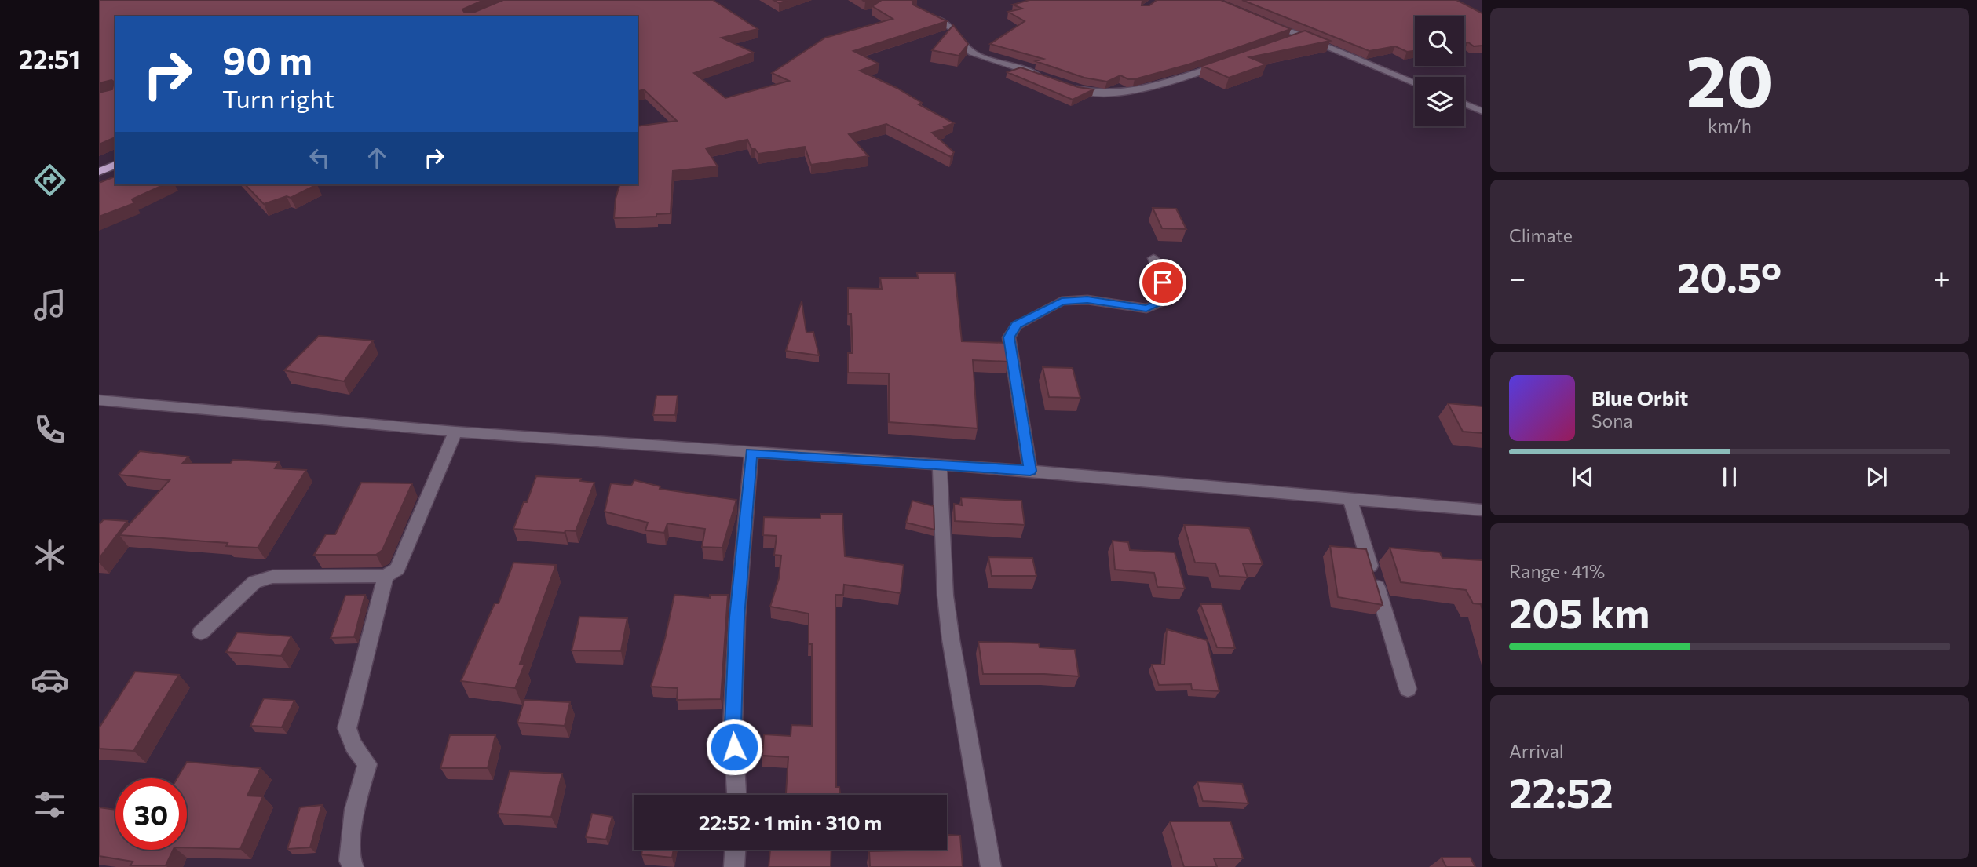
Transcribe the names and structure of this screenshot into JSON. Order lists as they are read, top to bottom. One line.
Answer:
{"page":{"tabs":"22:51","tile":[["20","km/h"],"Climate",["Range · 41%","205 km"],["Arrival","22:52"]],"turn":["90 m","Turn right"],"heat":["−","20.5°","+"],"song":["Blue Orbit","Sona"],"limit":"30","trip":"22:52 · 1 min · 310 m"}}
